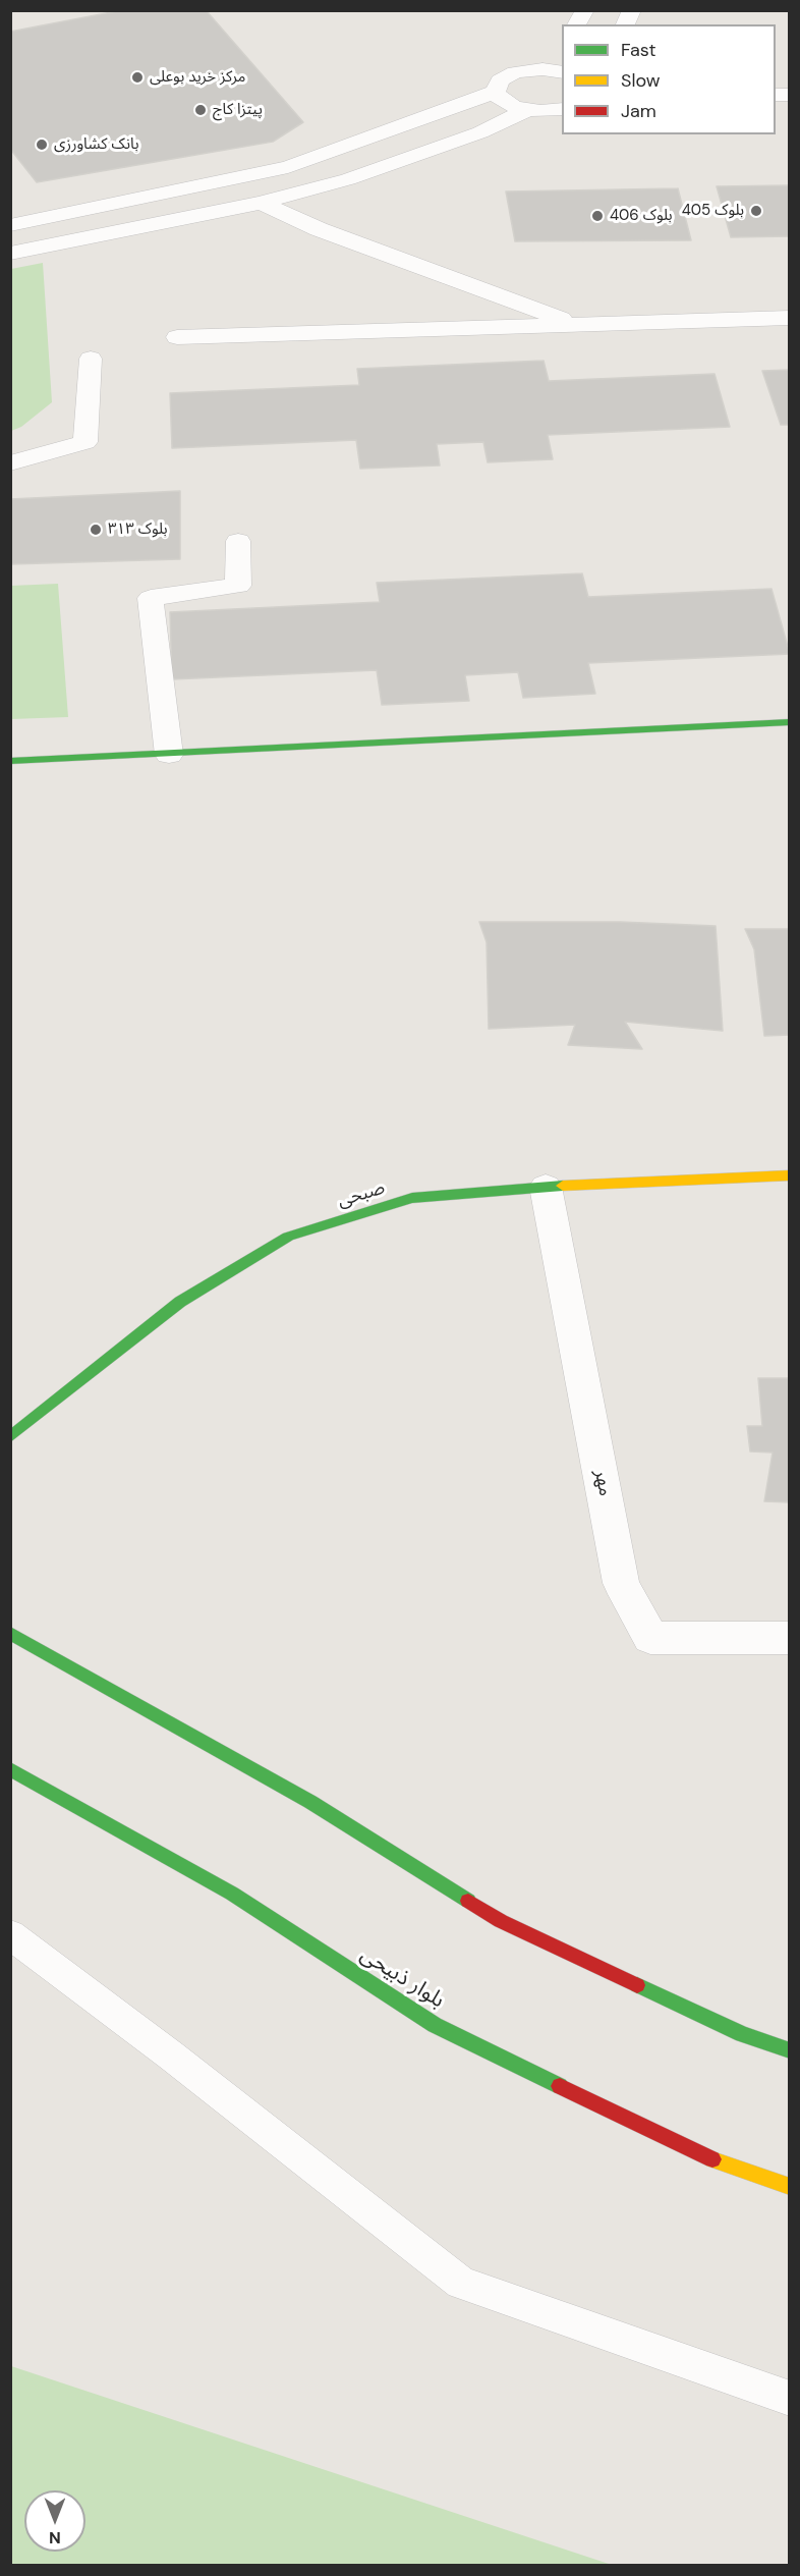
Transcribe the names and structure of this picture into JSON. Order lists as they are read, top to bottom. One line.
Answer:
{"streets":{"street":["صبحی","مهر","بلوار ذبیحی"]},"crossings":[["صبحی","مهر"]],"places":["مرکز خرید بوعلی","پیتزا کاج","بانک کشاورزی","بلوک 405","بلوک 406","بلوک ۳۱۳"],"legend":["Fast","Slow","Jam"],"north":"bottom"}
